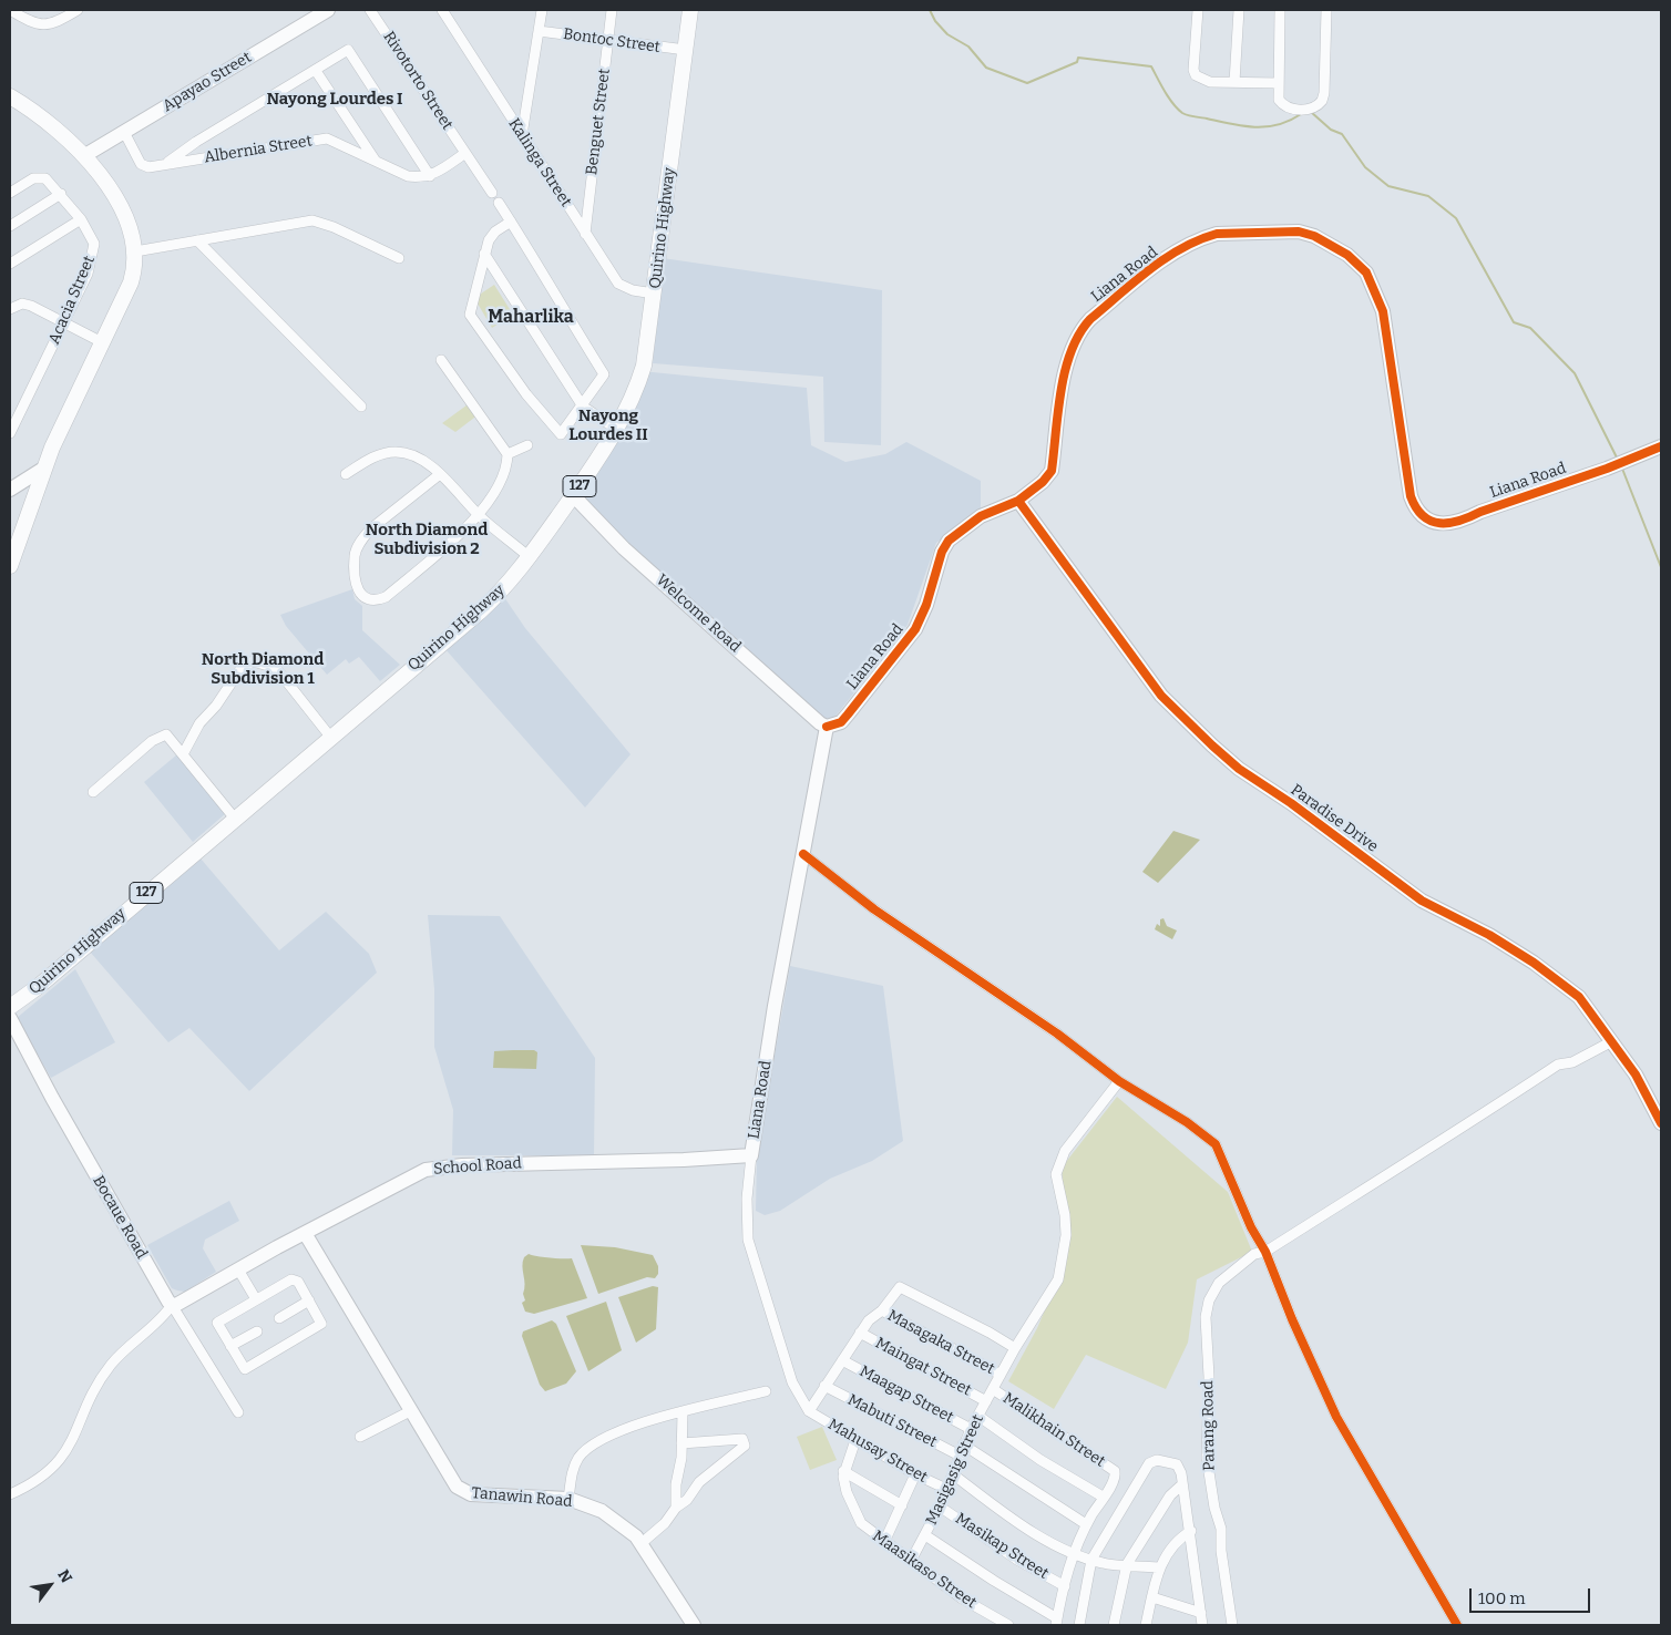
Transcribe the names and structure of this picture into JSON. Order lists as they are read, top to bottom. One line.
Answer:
{"streets":{"main road":["Quirino Highway","127"],"street":["Bontoc Street","Rivotorto Street","Apayao Street","Benguet Street","Albernia Street","Kalinga Street","Liana Road","Acacia Street","Welcome Road","Paradise Drive","School Road","Bocaue Road","Masagaka Street","Maingat Street","Maagap Street","Mabuti Street","Parang Road","Malikhain Street","Mahusay Street","Masigasig Street","Tanawin Road","Masikap Street","Maasikaso Street"]},"crossings":[["Bontoc Street","Benguet Street"],["Bontoc Street","Quirino Highway"],["Apayao Street","Albernia Street"],["Benguet Street","Kalinga Street"],["Kalinga Street","Quirino Highway"],["Quirino Highway","Welcome Road"],["Liana Road","Welcome Road"],["Liana Road","Paradise Drive"],["Liana Road","School Road"],["Paradise Drive","Parang Road"],["School Road","Bocaue Road"],["School Road","Tanawin Road"],["Masagaka Street","Masigasig Street"],["Maingat Street","Masigasig Street"],["Maagap Street","Masigasig Street"],["Mabuti Street","Masigasig Street"],["Malikhain Street","Masigasig Street"],["Mahusay Street","Masigasig Street"],["Masigasig Street","Masikap Street"],["Masigasig Street","Maasikaso Street"]],"districts":["Nayong Lourdes I","Maharlika","Nayong Lourdes II","North Diamond Subdivision 2","North Diamond Subdivision 1"],"scale_bar":"100 m","north":"top right"}
